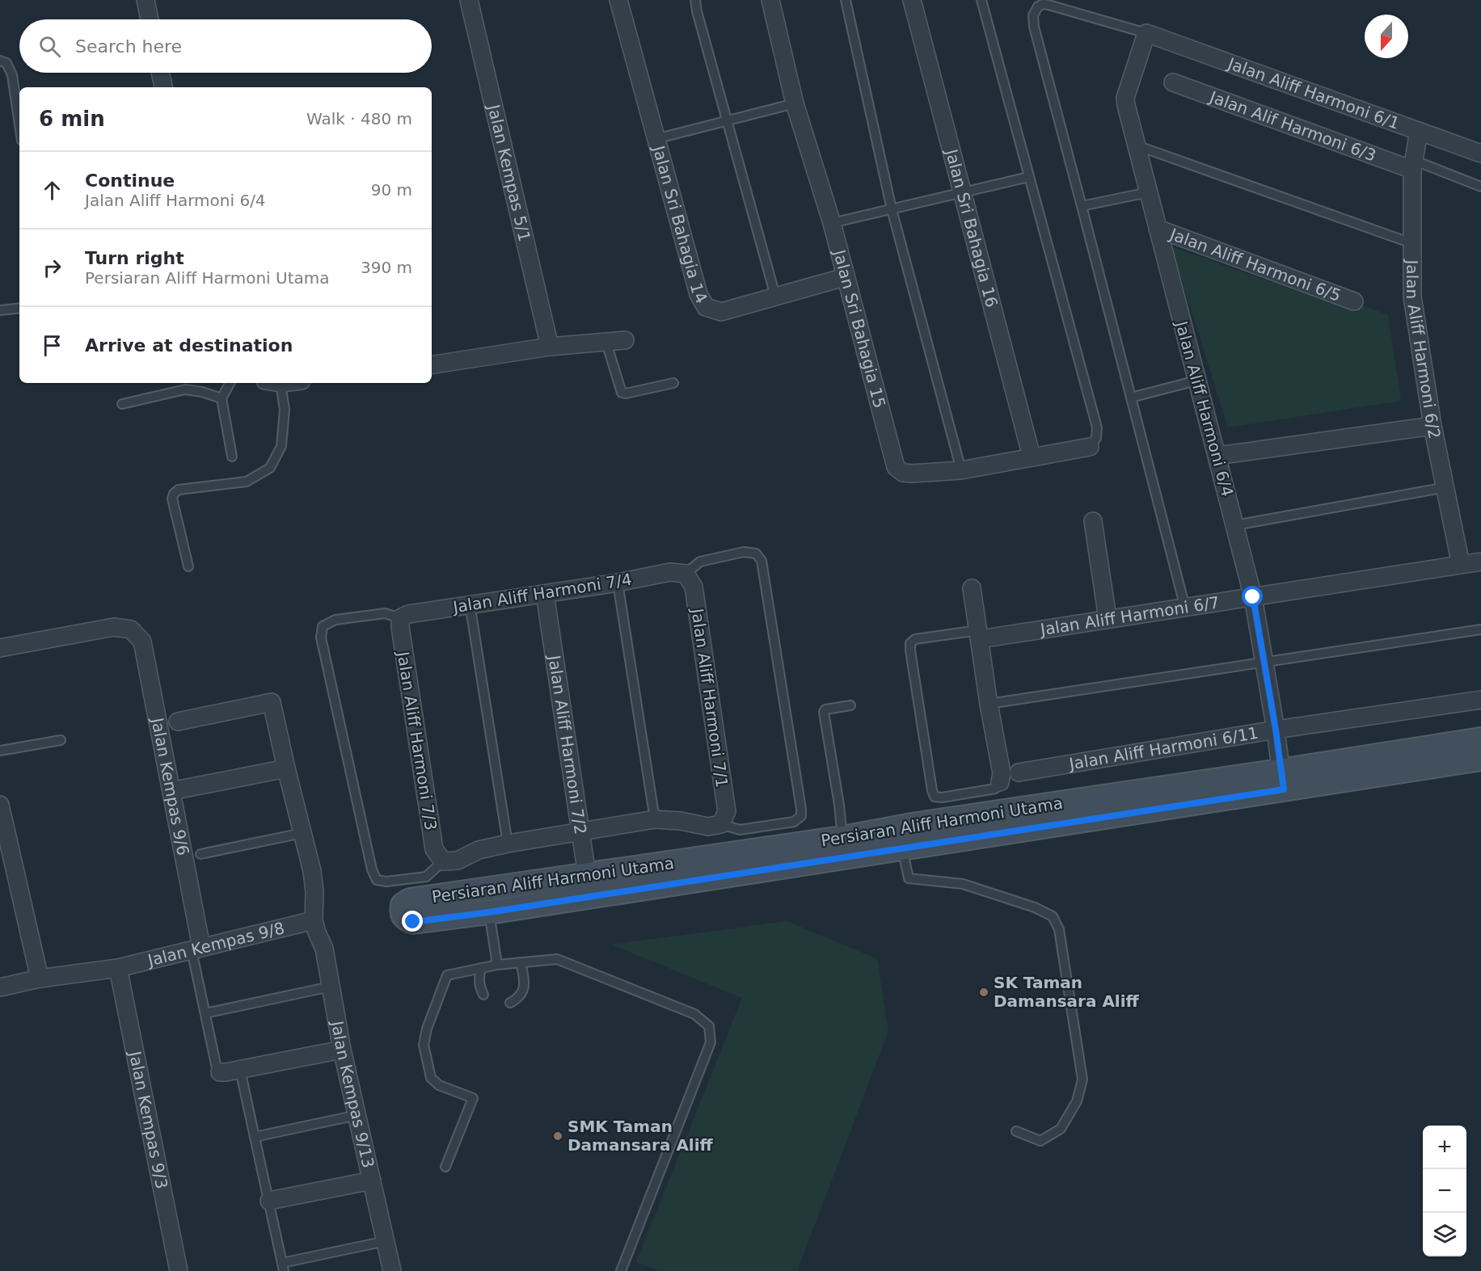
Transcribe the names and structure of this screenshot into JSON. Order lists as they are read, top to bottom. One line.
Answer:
{"streets":{"street":["Jalan Aliff Harmoni 6/1","Jalan Alif Harmoni 6/3","Jalan Kempas 5/1","Jalan Sri Bahagia 14","Jalan Sri Bahagia 16","Jalan Aliff Harmoni 6/5","Jalan Sri Bahagia 15","Jalan Aliff Harmoni 6/2","Jalan Aliff Harmoni 6/4","Jalan Aliff Harmoni 7/4","Jalan Aliff Harmoni 6/7","Jalan Aliff Harmoni 7/1","Jalan Aliff Harmoni 7/3","Jalan Aliff Harmoni 7/2","Jalan Aliff Harmoni 6/11","Jalan Kempas 9/6","Persiaran Aliff Harmoni Utama","Jalan Kempas 9/8","Jalan Kempas 9/13","Jalan Kempas 9/3"]},"crossings":[["Jalan Aliff Harmoni 6/1","Jalan Aliff Harmoni 6/2"],["Jalan Aliff Harmoni 6/1","Jalan Aliff Harmoni 6/4"],["Jalan Alif Harmoni 6/3","Jalan Aliff Harmoni 6/2"],["Jalan Sri Bahagia 14","Jalan Sri Bahagia 15"],["Jalan Sri Bahagia 16","Jalan Sri Bahagia 15"],["Jalan Aliff Harmoni 6/5","Jalan Aliff Harmoni 6/4"],["Jalan Aliff Harmoni 6/2","Jalan Aliff Harmoni 6/7"],["Jalan Aliff Harmoni 6/4","Jalan Aliff Harmoni 6/7"],["Jalan Aliff Harmoni 6/4","Jalan Aliff Harmoni 6/11"],["Jalan Aliff Harmoni 6/4","Persiaran Aliff Harmoni Utama"],["Jalan Aliff Harmoni 7/4","Jalan Aliff Harmoni 7/1"],["Jalan Aliff Harmoni 7/4","Jalan Aliff Harmoni 7/3"],["Jalan Aliff Harmoni 7/4","Jalan Aliff Harmoni 7/2"],["Jalan Aliff Harmoni 7/2","Persiaran Aliff Harmoni Utama"],["Jalan Kempas 9/6","Jalan Kempas 9/8"],["Jalan Kempas 9/8","Jalan Kempas 9/13"],["Jalan Kempas 9/8","Jalan Kempas 9/3"]],"places":["SK Taman Damansara Aliff","SMK Taman Damansara Aliff"],"north":"bottom","page":{"search":"Search here","heading":["6 min","Walk · 480 m"],"list":[["Continue","Jalan Aliff Harmoni 6/4","90 m"],["Turn right","Persiaran Aliff Harmoni Utama","390 m"],"Arrive at destination"],"map_buttons":["+","−"]}}
